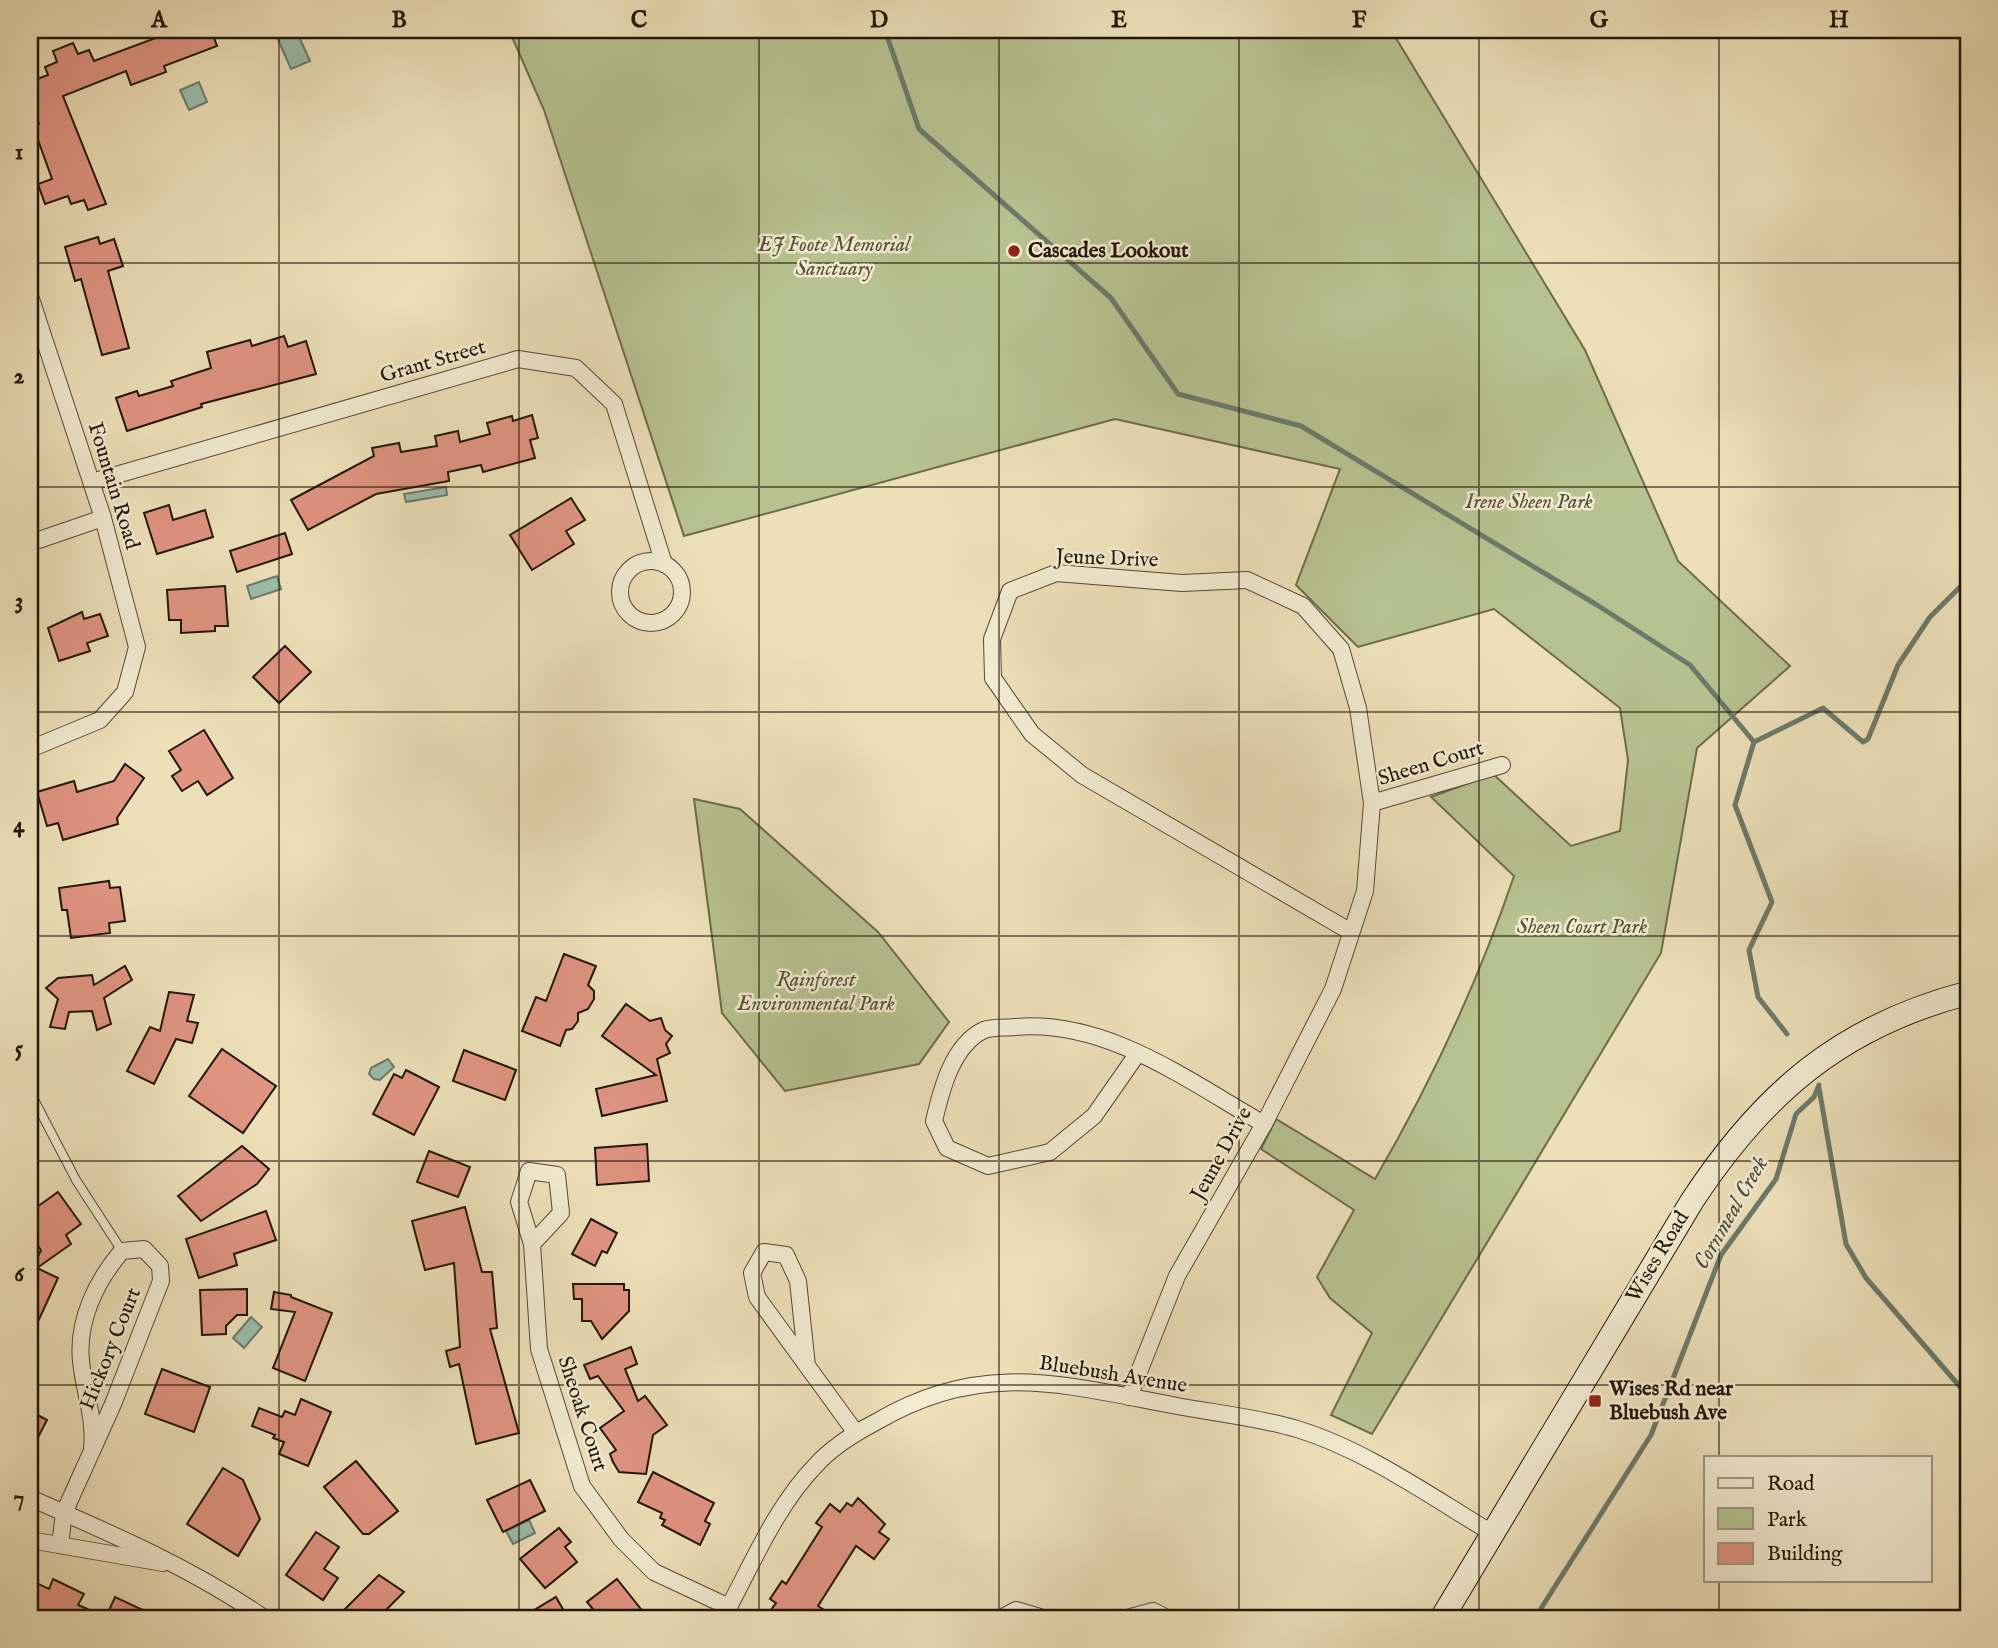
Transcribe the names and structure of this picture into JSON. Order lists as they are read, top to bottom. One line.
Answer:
{"streets":{"street":["Grant Street","Fountain Road","Jeune Drive","Sheen Court","Wises Road","Hickory Court","Bluebush Avenue","Sheoak Court"]},"crossings":[["Grant Street","Fountain Road"],["Jeune Drive","Sheen Court"],["Jeune Drive","Bluebush Avenue"],["Wises Road","Bluebush Avenue"],["Bluebush Avenue","Sheoak Court"]],"water":["Cornmeal Creek"],"parks":["EJ Foote Memorial Sanctuary","Irene Sheen Park","Sheen Court Park","Rainforest Environmental Park"],"places":{"other":["Cascades Lookout"],"transit":["Wises Rd near Bluebush Ave"]},"legend":["Road","Park","Building"],"grid":{"columns":["A","B","C","D","E","F","G","H"],"rows":["1","2","3","4","5","6","7"]}}
